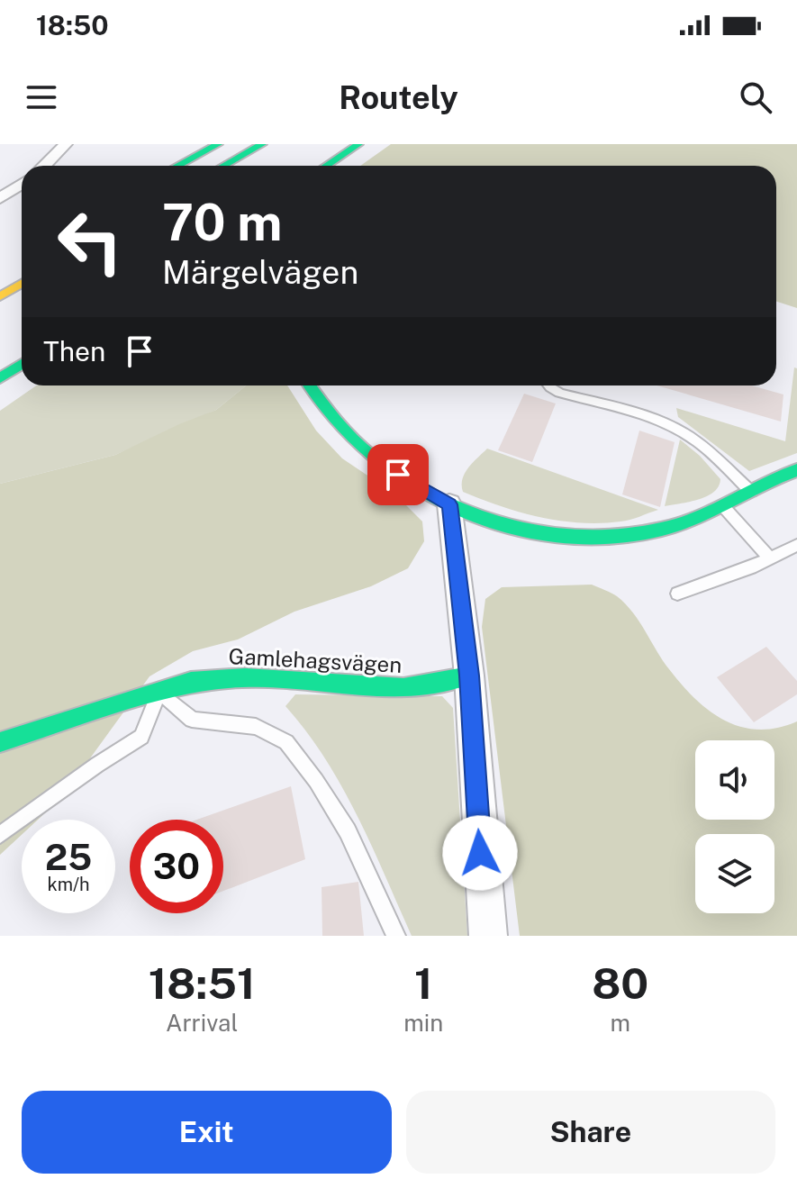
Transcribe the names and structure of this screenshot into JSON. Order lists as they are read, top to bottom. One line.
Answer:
{"streets":{"main road":["Gamlehagsvägen"]},"page":{"status":"18:50","header":"Routely","turn":["70 m","Märgelvägen"],"then":"Then","speed":"25 km/h","limit":"30","eta":["18:51","Arrival","1","min","80","m"],"buttons":["Exit","Share"]}}
